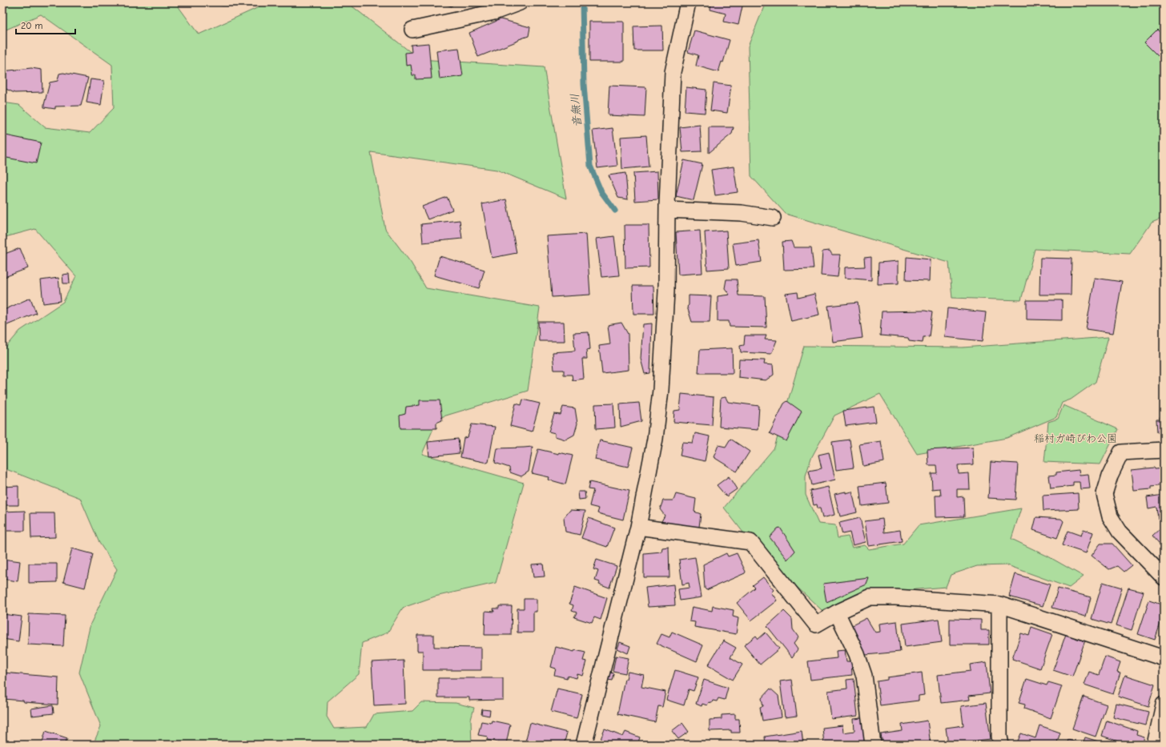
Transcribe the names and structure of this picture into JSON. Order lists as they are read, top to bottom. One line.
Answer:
{"water":["音無川"],"parks":["稲村ガ崎びわ公園"],"scale_bar":"20 m"}
